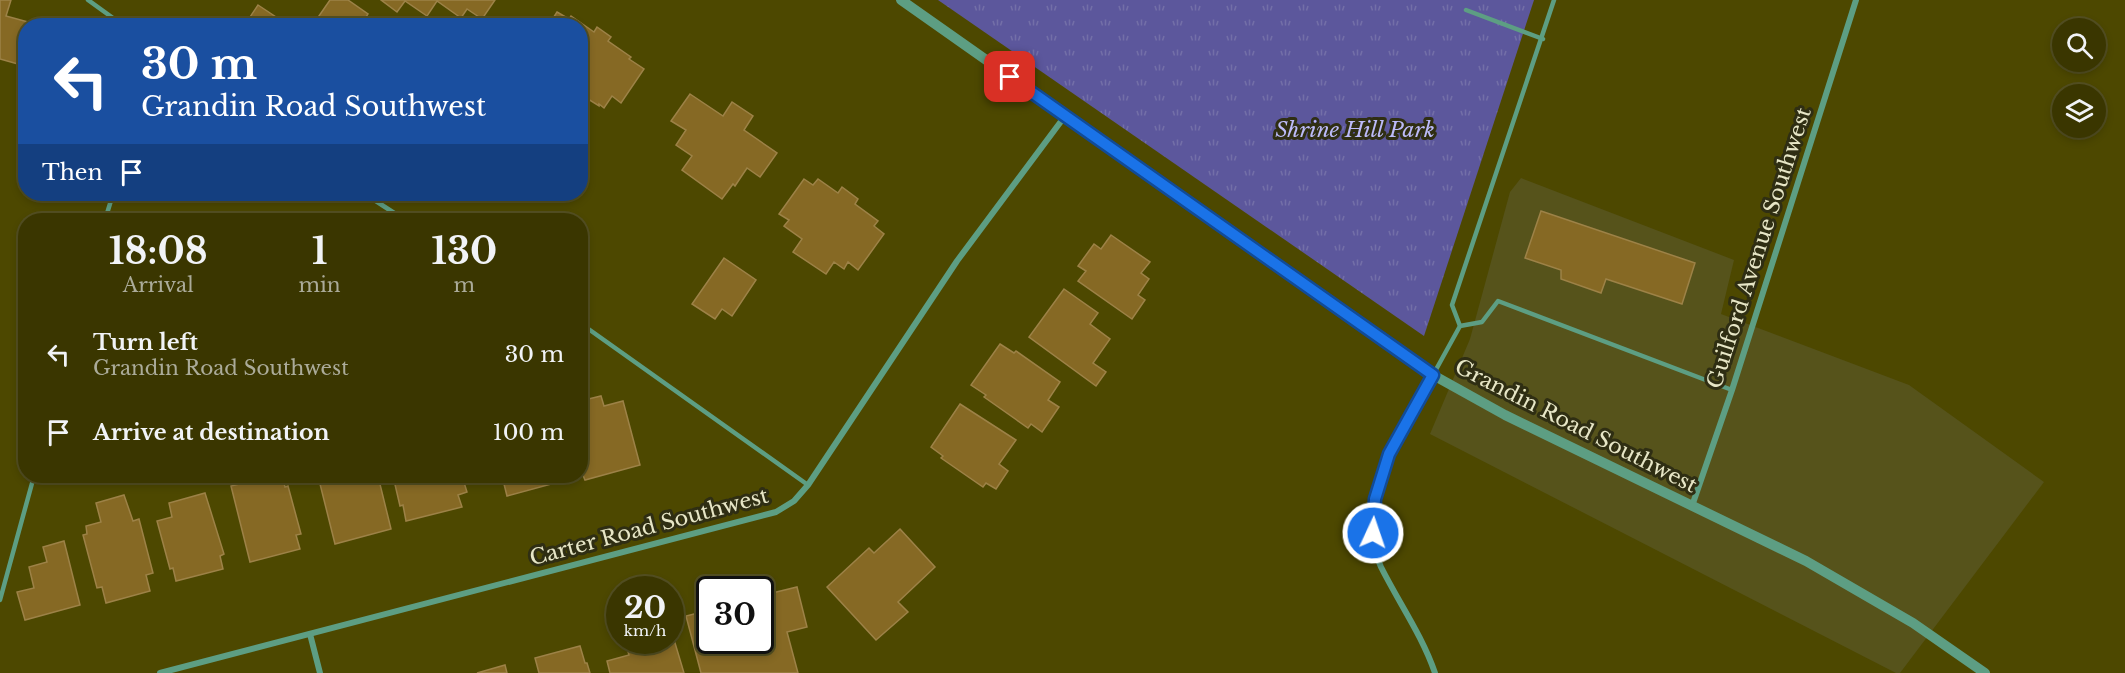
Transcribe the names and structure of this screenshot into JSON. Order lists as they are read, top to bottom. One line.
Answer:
{"streets":{"street":["Guilford Avenue Southwest","Grandin Road Southwest","Carter Road Southwest"]},"crossings":[["Guilford Avenue Southwest","Grandin Road Southwest"],["Grandin Road Southwest","Carter Road Southwest"]],"parks":["Shrine Hill Park"],"page":{"turn":["30 m","Grandin Road Southwest"],"then":"Then","eta":["18:08","Arrival","1","min","130","m"],"list":[{"name":"Turn left","note":"Grandin Road Southwest","value":"30 m"},{"name":"Arrive at destination","value":"100 m"}],"speed":"20 km/h","limit":"30"}}
